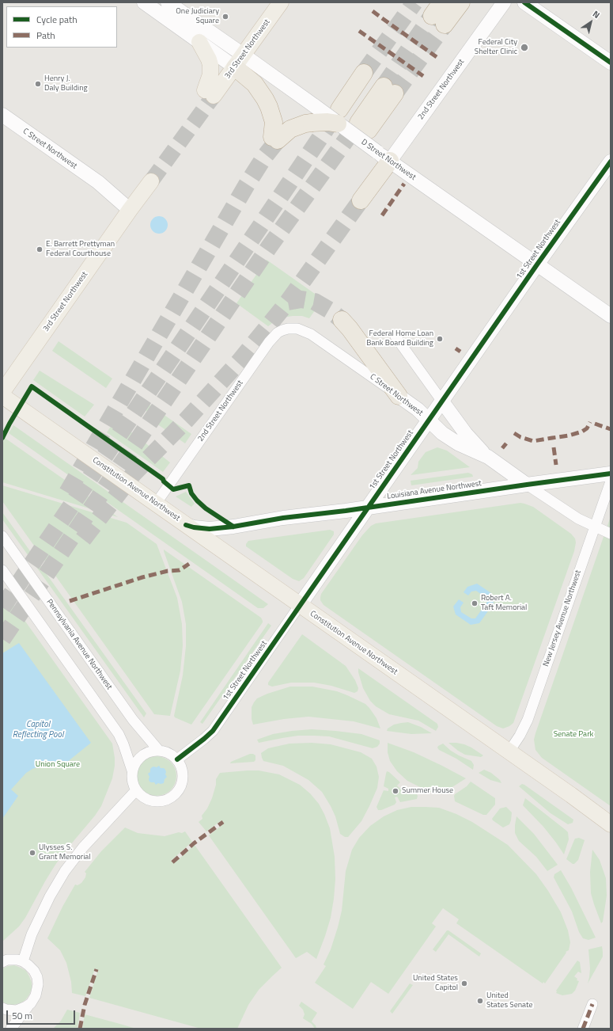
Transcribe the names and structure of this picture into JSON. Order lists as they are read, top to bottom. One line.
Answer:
{"streets":{"main road":["3rd Street Northwest","Constitution Avenue Northwest"],"street":["2nd Street Northwest","C Street Northwest","D Street Northwest","1st Street Northwest","Louisiana Avenue Northwest","New Jersey Avenue Northwest","Pennsylvania Avenue Northwest"]},"crossings":[["3rd Street Northwest","C Street Northwest"],["2nd Street Northwest","C Street Northwest"],["2nd Street Northwest","D Street Northwest"],["2nd Street Northwest","Constitution Avenue Northwest"],["C Street Northwest","1st Street Northwest"],["C Street Northwest","Louisiana Avenue Northwest"],["C Street Northwest","New Jersey Avenue Northwest"],["D Street Northwest","1st Street Northwest"],["1st Street Northwest","Constitution Avenue Northwest"],["1st Street Northwest","Louisiana Avenue Northwest"],["1st Street Northwest","Pennsylvania Avenue Northwest"],["Constitution Avenue Northwest","Louisiana Avenue Northwest"],["Constitution Avenue Northwest","New Jersey Avenue Northwest"]],"water":["Capitol Reflecting Pool"],"parks":["Senate Park","Union Square"],"places":["One Judiciary Square","Federal City Shelter Clinic","Henry J. Daly Building","E. Barrett Prettyman Federal Courthouse","Federal Home Loan Bank Board Building","Robert A. Taft Memorial","Summer House","Ulysses S. Grant Memorial","United States Capitol","United States Senate"],"legend":["Cycle path","Path"],"scale_bar":"50 m","north":"top right"}
